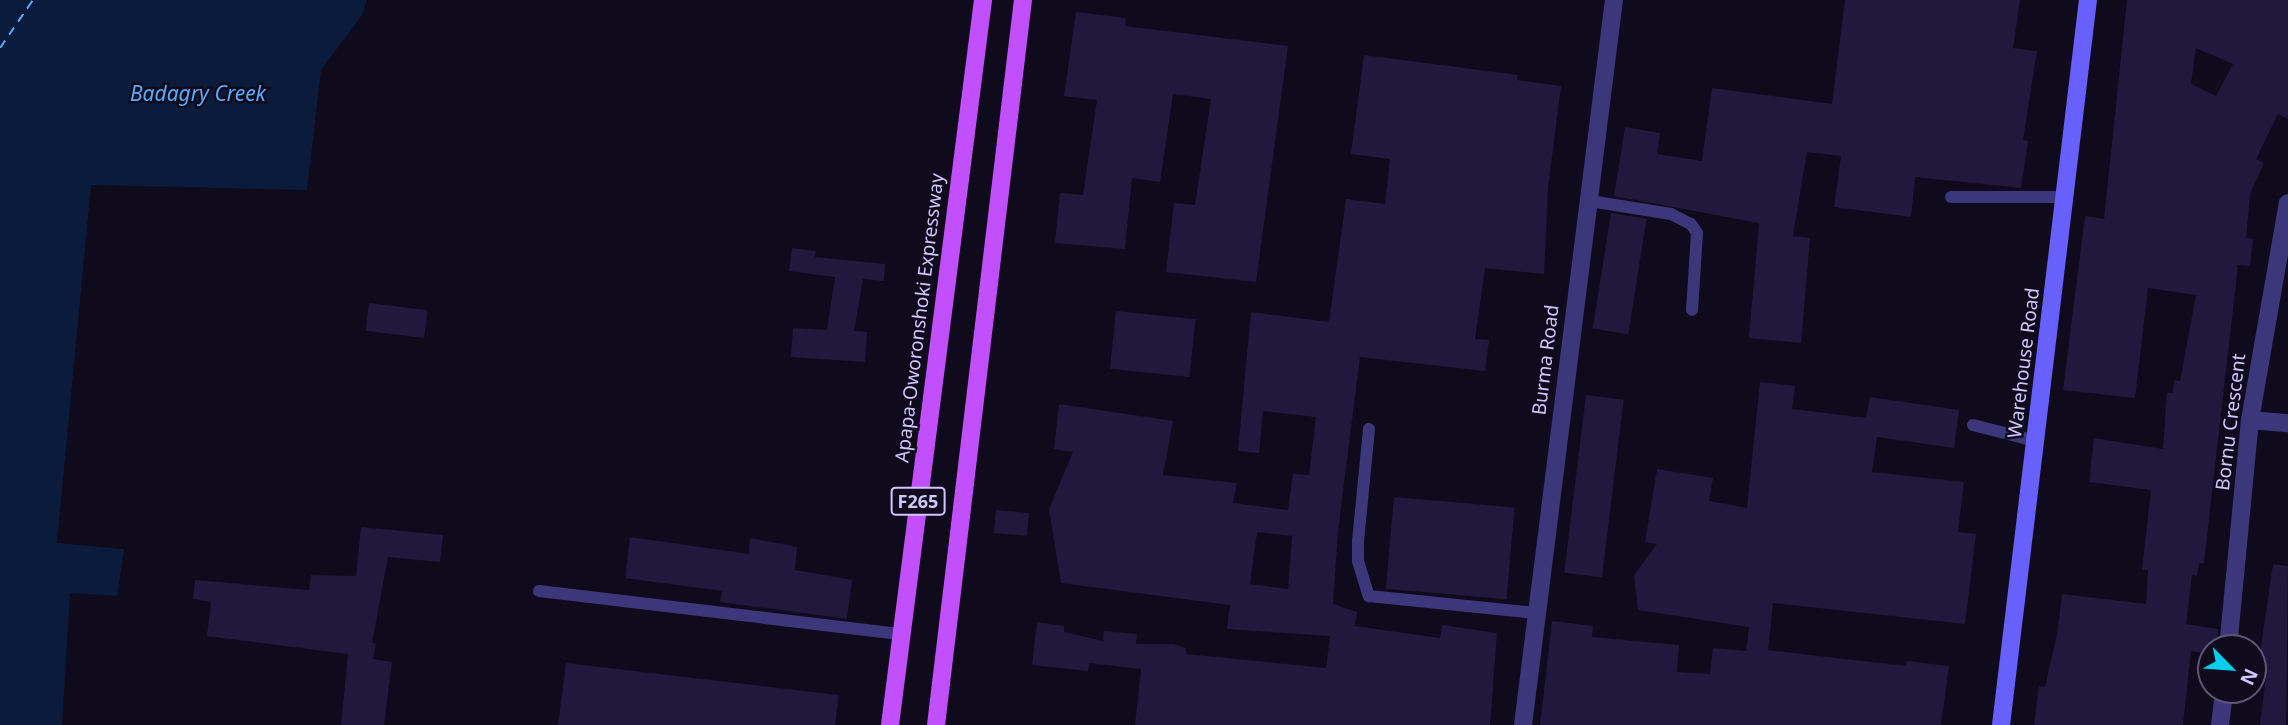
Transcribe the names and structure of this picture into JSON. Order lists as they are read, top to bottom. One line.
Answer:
{"streets":{"main road":["Apapa-Oworonshoki Expressway","Warehouse Road","F265"],"street":["Burma Road","Bornu Crescent"]},"water":["Badagry Creek"],"north":"bottom right"}
